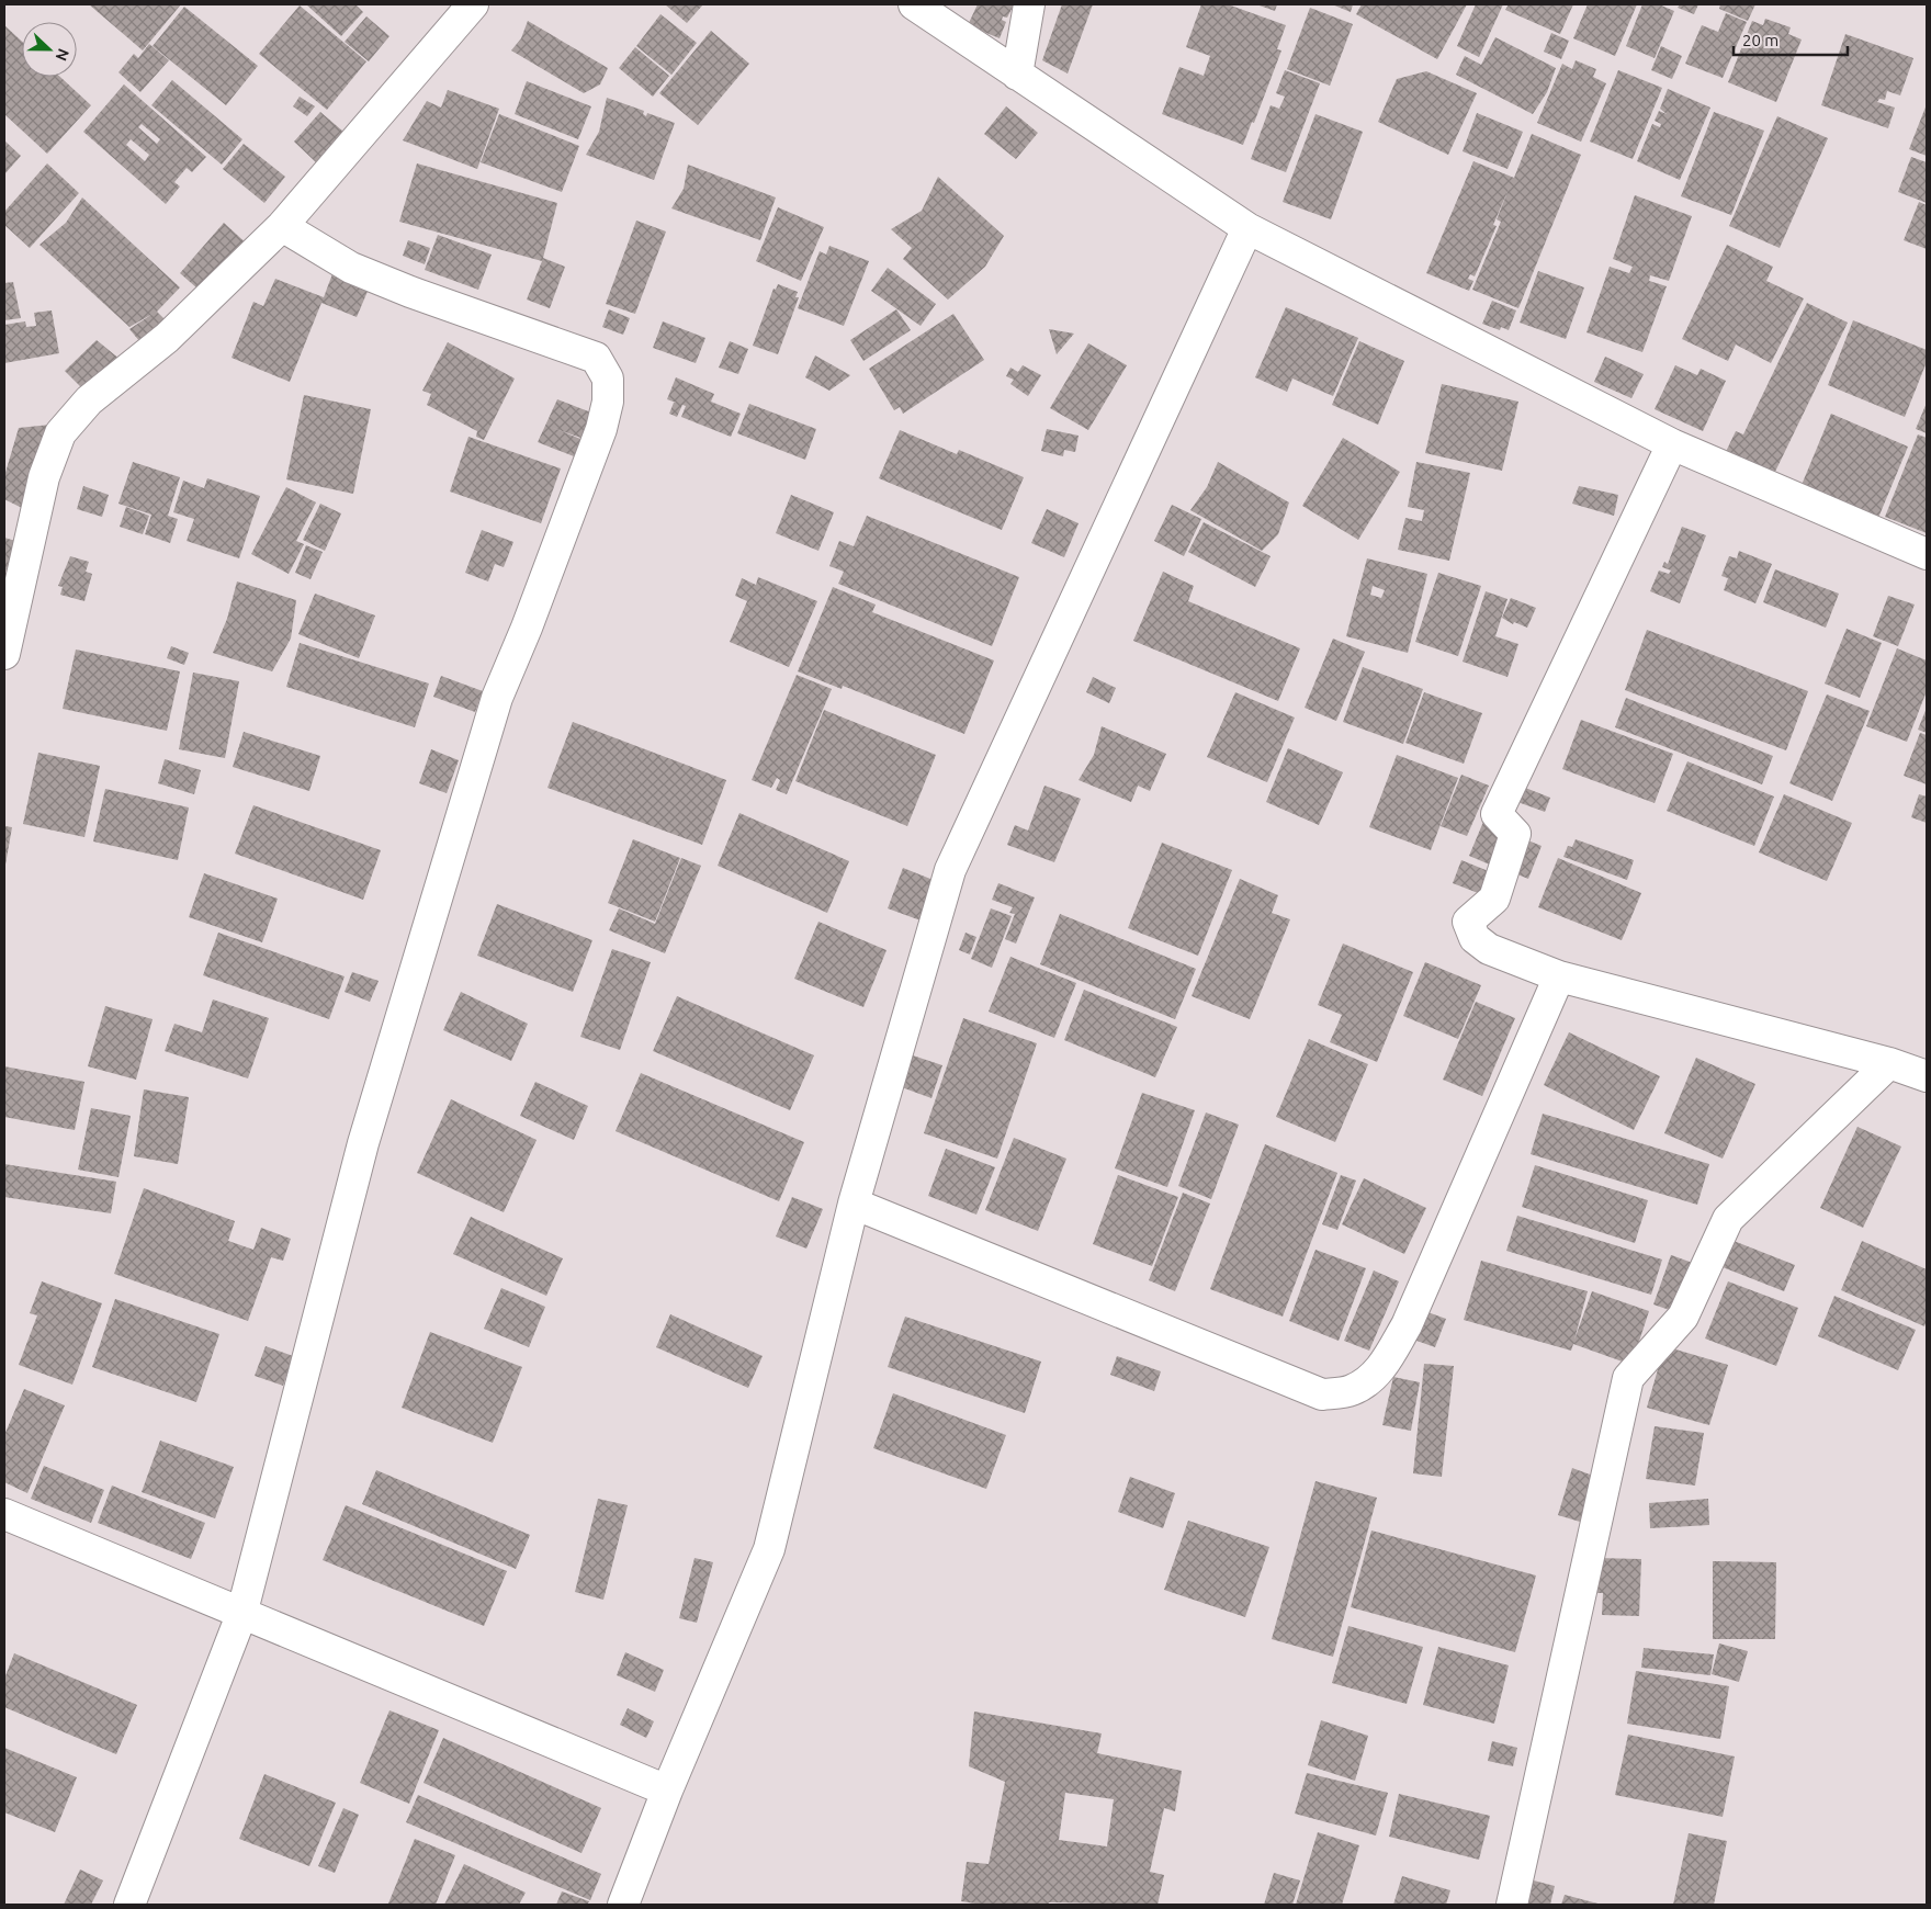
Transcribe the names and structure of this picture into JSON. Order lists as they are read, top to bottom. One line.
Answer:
{"scale_bar":"20 m","north":"right"}
